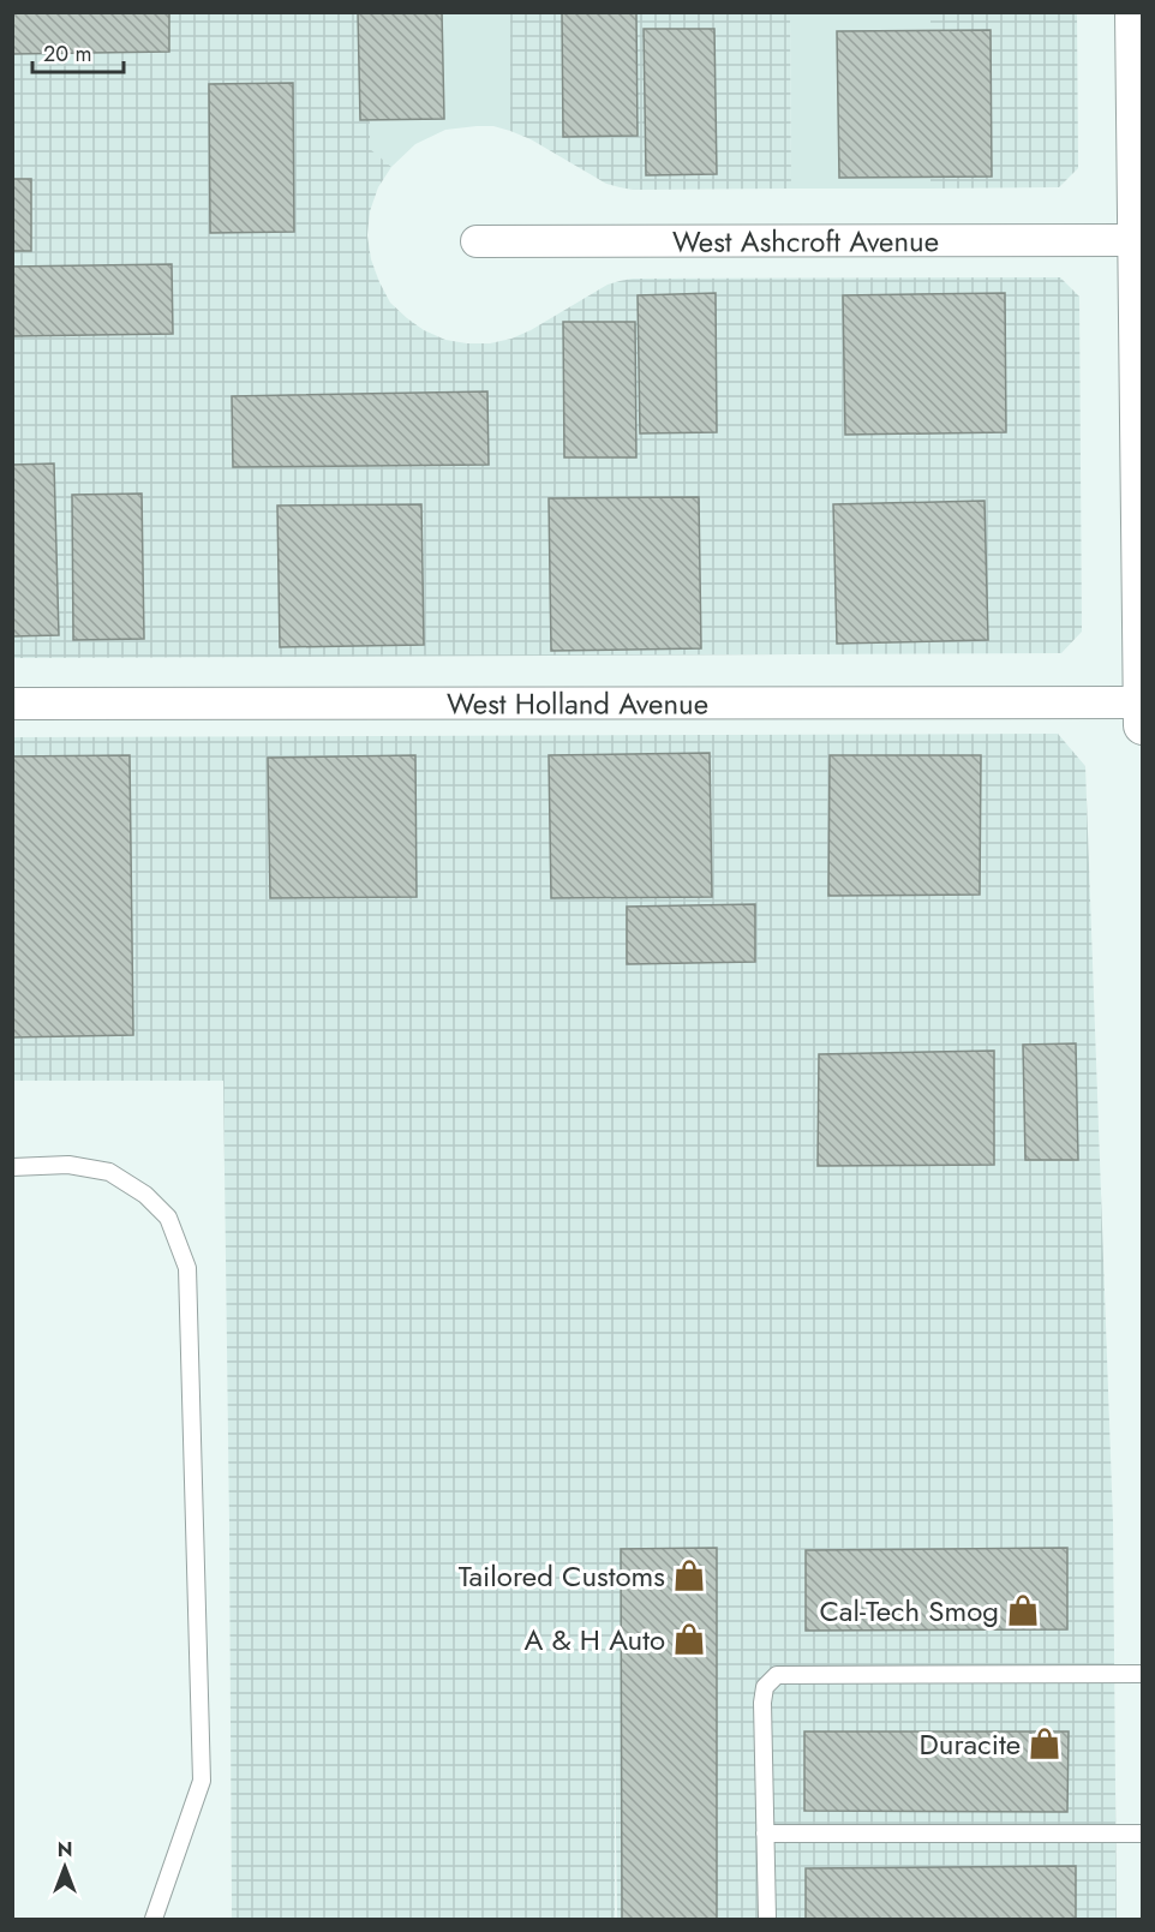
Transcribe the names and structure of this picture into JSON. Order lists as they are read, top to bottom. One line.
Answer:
{"streets":{"street":["West Ashcroft Avenue","West Holland Avenue"]},"places":{"shop":["Tailored Customs","Cal-Tech Smog","A & H Auto","Duracite"]},"scale_bar":"20 m","north":"top"}
